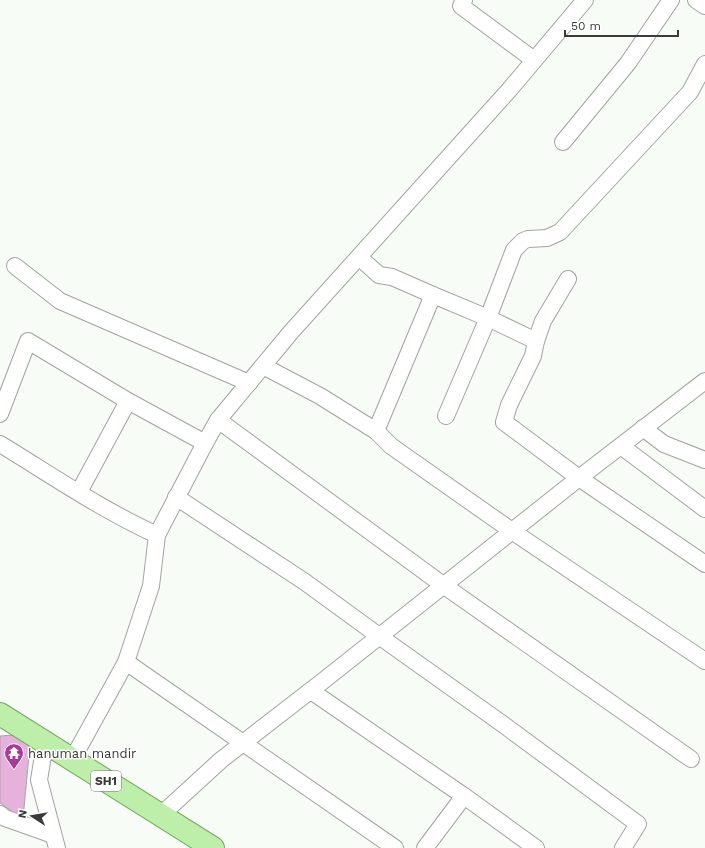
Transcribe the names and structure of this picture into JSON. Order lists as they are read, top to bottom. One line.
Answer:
{"streets":{"main road":["SH1"]},"places":{"temple":["hanuman mandir"]},"scale_bar":"50 m","north":"left"}
